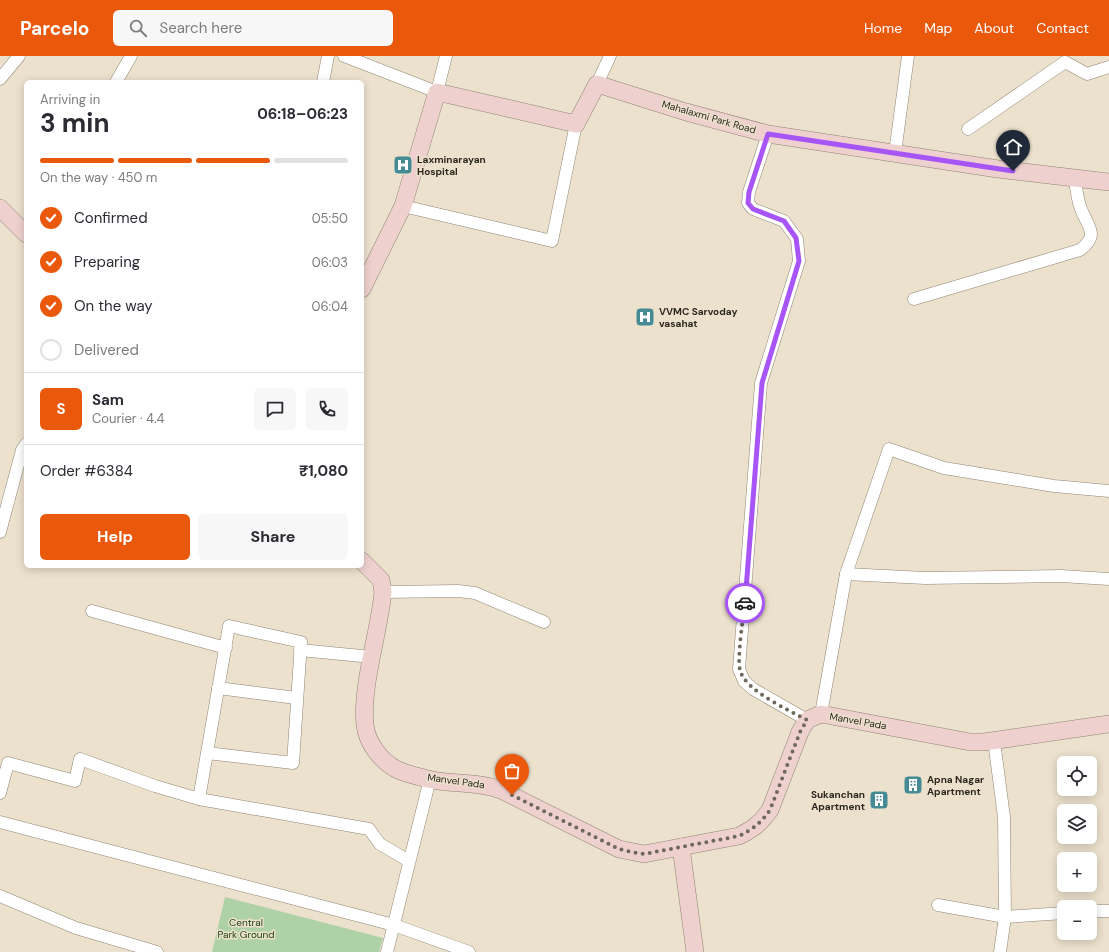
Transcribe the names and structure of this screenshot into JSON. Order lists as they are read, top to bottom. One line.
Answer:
{"streets":{"main road":["Mahalaxmi Park Road","Manvel Pada"]},"parks":["Central Park Ground"],"places":{"hospital":["Laxminarayan Hospital","VVMC Sarvoday vasahat"],"building":["Apna Nagar Apartment","Sukanchan Apartment"]},"page":{"header":"Parcelo","search":"Search here","nav":["Home","Map","About","Contact"],"heading":["3 min","Arriving in","06:18–06:23"],"panel":["Sam","Courier · 4.4","Order #6384","₹1,080"],"bar":"On the way · 450 m","list":[["Confirmed","05:50"],["Preparing","06:03"],["On the way","06:04"],"Delivered"],"round":"S","buttons":["Help","Share"],"map_buttons":["+","−"]}}
